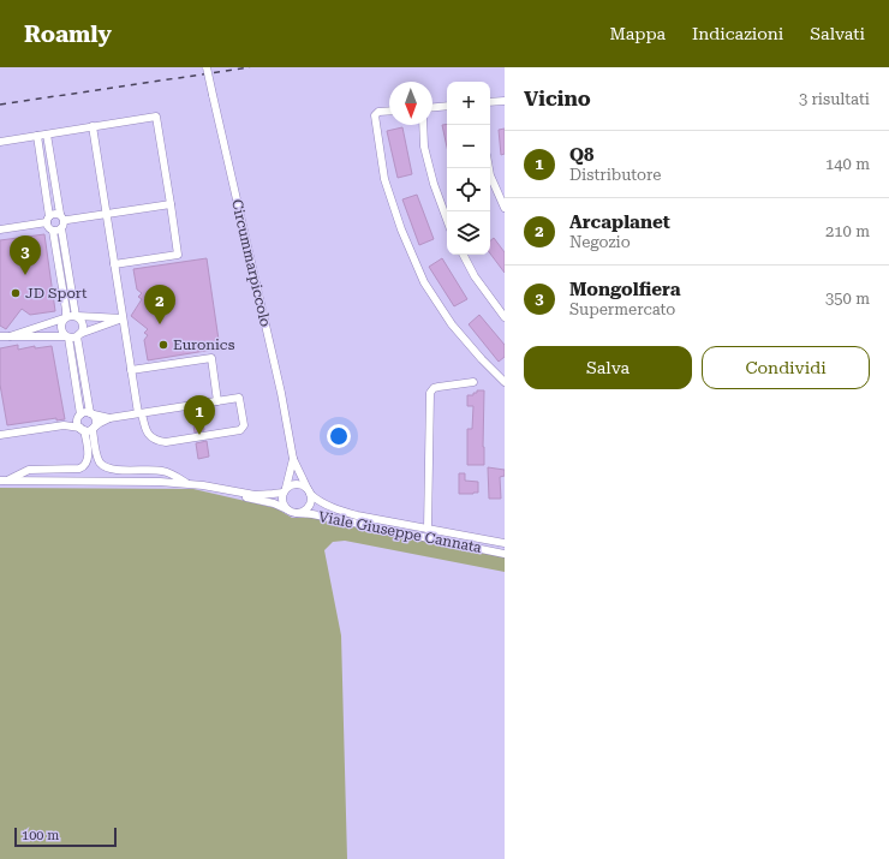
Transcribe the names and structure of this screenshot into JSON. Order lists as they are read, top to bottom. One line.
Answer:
{"streets":{"street":["Circummarpiccolo","Viale Giuseppe Cannata"]},"crossings":[["Circummarpiccolo","Viale Giuseppe Cannata"]],"places":["JD Sport","Euronics"],"scale_bar":"100 m","north":"bottom","page":{"header":"Roamly","nav":["Mappa","Indicazioni","Salvati"],"heading":["Vicino","3 risultati"],"map_buttons":["+","−"],"list":[{"mark":"1","name":"Q8","note":"Distributore","value":"140 m"},{"mark":"2","name":"Arcaplanet","note":"Negozio","value":"210 m"},{"mark":"3","name":"Mongolfiera","note":"Supermercato","value":"350 m"}],"pins":["3","2","1"],"buttons":["Salva","Condividi"],"scale":"100 m"}}
